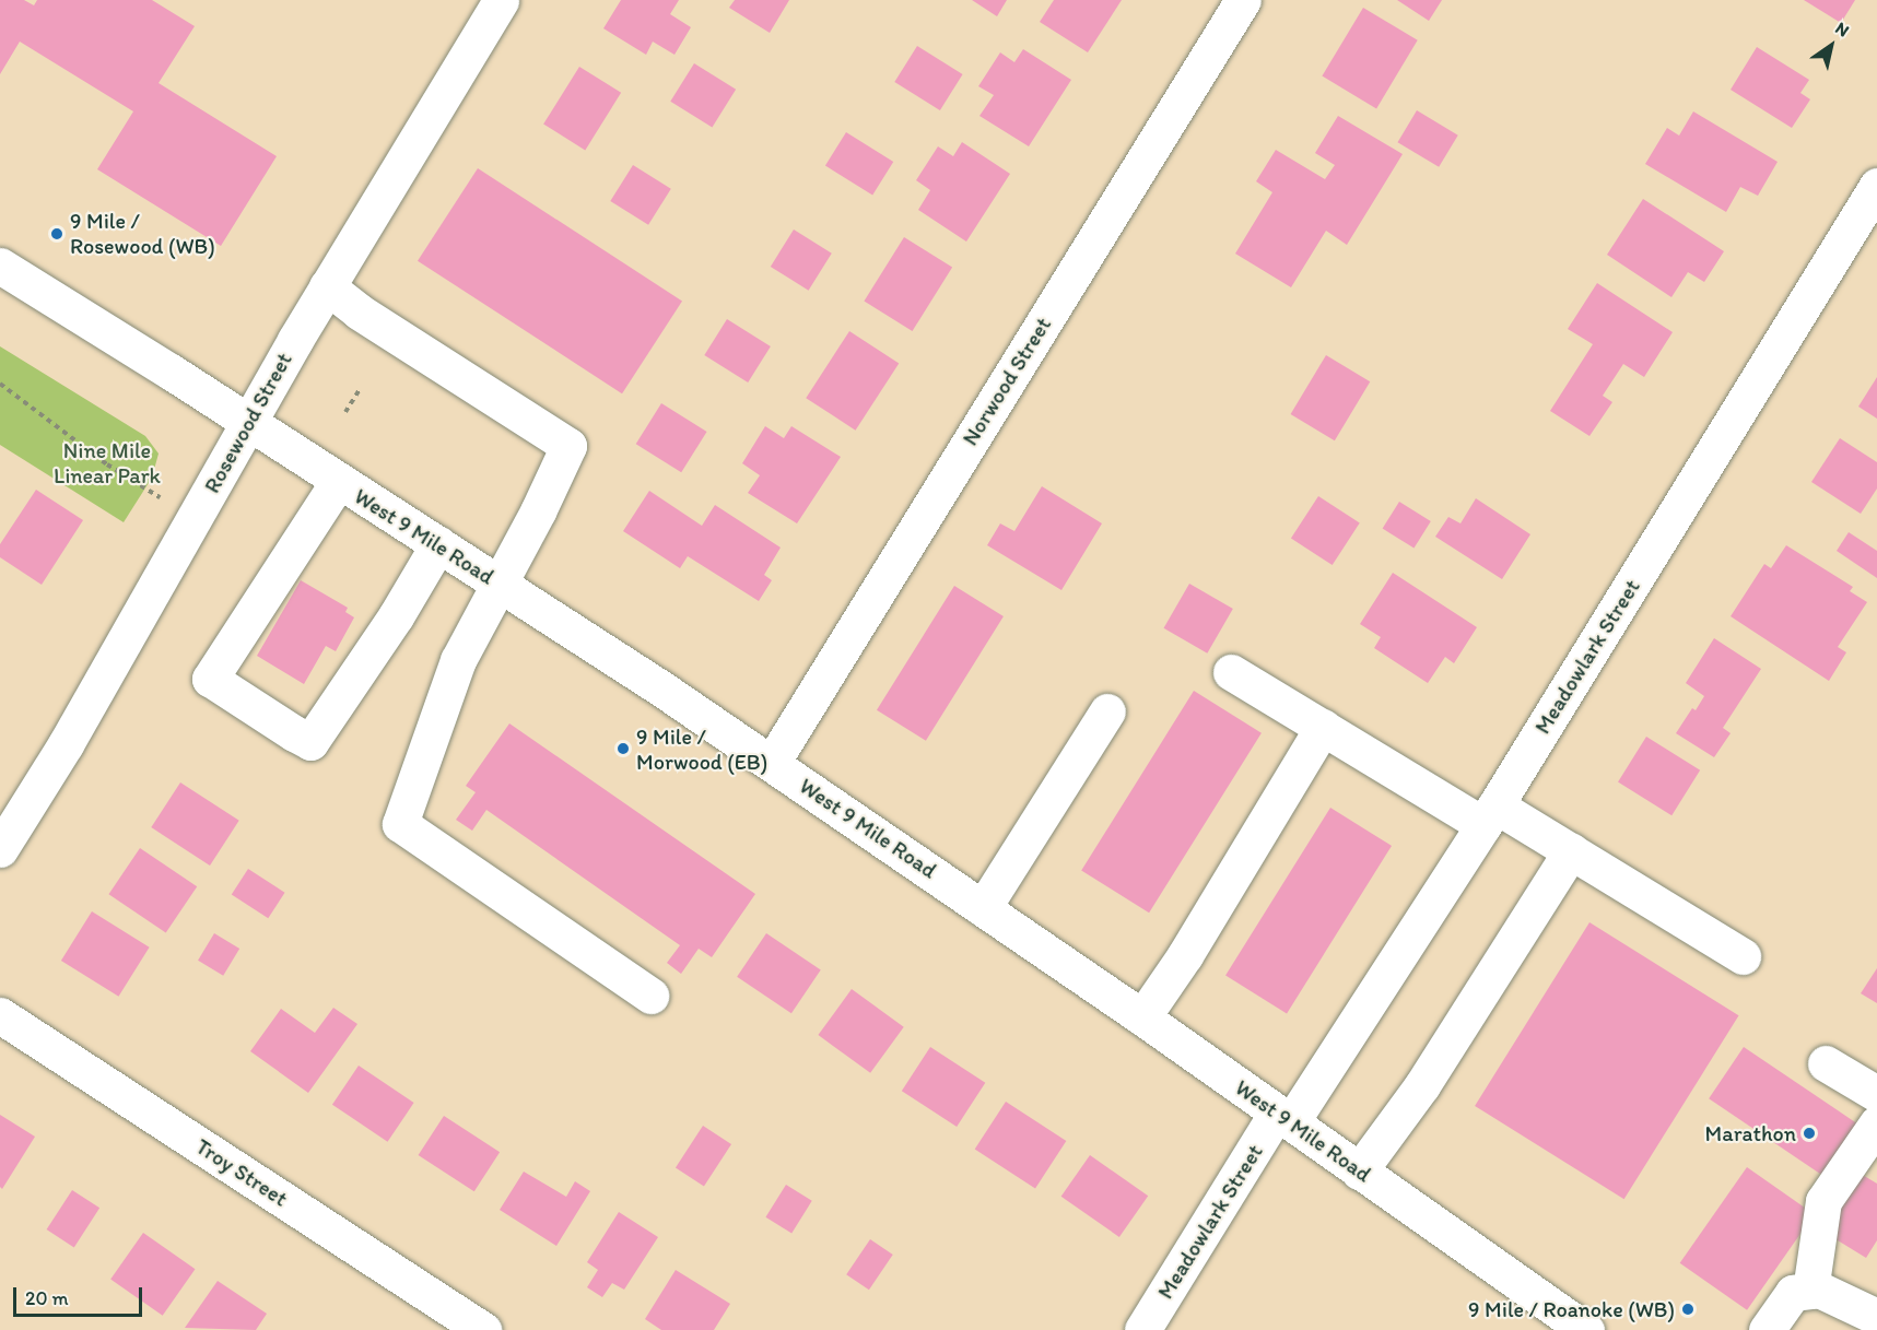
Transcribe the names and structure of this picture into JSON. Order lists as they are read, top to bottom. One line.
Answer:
{"streets":{"street":["Norwood Street","Rosewood Street","West 9 Mile Road","Meadowlark Street","Troy Street"]},"crossings":[["Norwood Street","West 9 Mile Road"],["Rosewood Street","West 9 Mile Road"],["West 9 Mile Road","Meadowlark Street"]],"parks":["Nine Mile Linear Park"],"places":["9 Mile / Rosewood (WB)","9 Mile / Morwood (EB)","Marathon","9 Mile / Roanoke (WB)"],"scale_bar":"20 m","north":"top right"}
